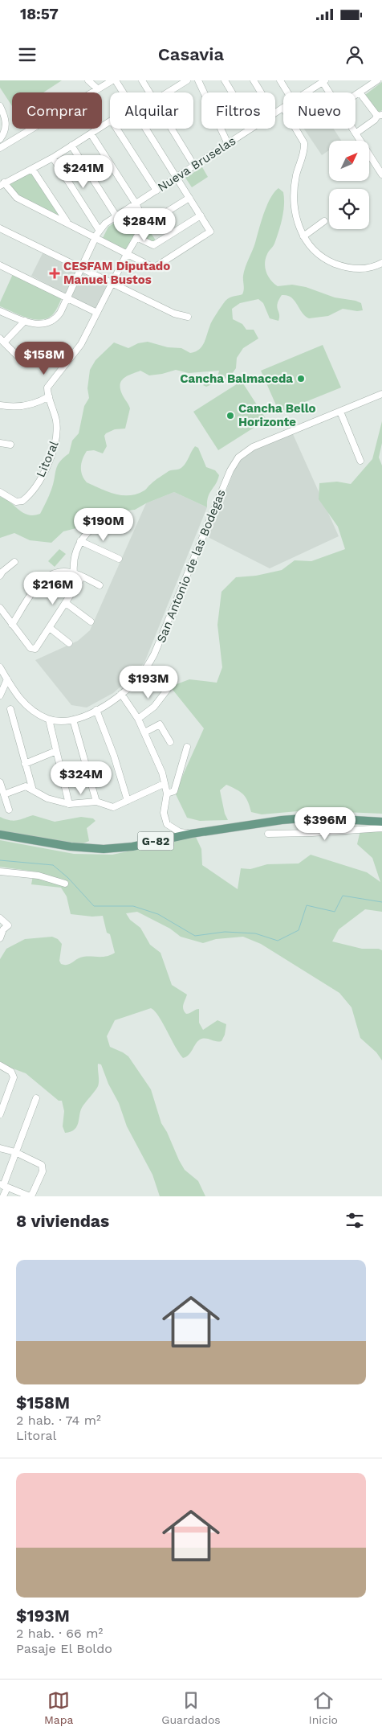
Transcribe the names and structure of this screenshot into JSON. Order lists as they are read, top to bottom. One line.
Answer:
{"streets":{"main road":["G-82"],"street":["Nueva Bruselas","Litoral","San Antonio de las Bodegas"]},"places":{"health":["CESFAM Diputado Manuel Bustos"],"other":["Cancha Balmaceda","Cancha Bello Horizonte"]},"north":"top right","page":{"status":"18:57","header":"Casavia","chip":["Comprar","Alquilar","Filtros","Nuevo"],"price":["$241M","$284M","$158M","$190M","$216M","$193M","$324M","$396M"],"heading":"8 viviendas","list":[{"name":"$158M","note":"2 hab. · 74 m² · Litoral"},{"name":"$193M","note":"2 hab. · 66 m² · Pasaje El Boldo"}],"tabs":["Mapa","Guardados","Inicio"]}}
